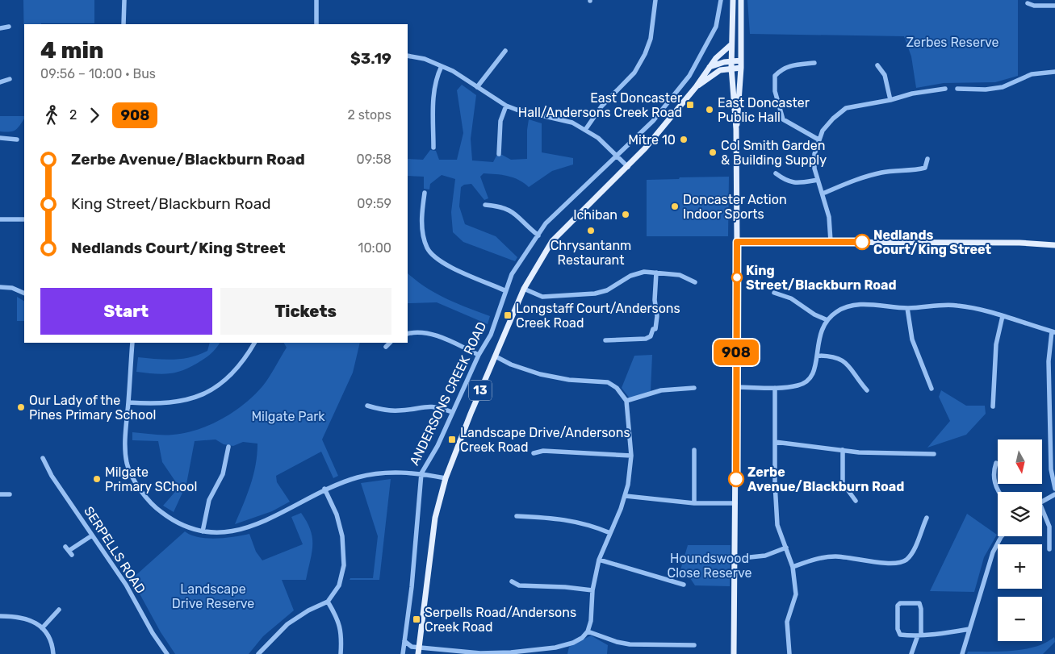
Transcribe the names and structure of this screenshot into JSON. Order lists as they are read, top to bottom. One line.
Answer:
{"streets":{"main road":["13","ANDERSONS CREEK ROAD"],"street":["SERPELLS ROAD"]},"crossings":[["13","ANDERSONS CREEK ROAD"]],"parks":["Zerbes Reserve","Milgate Park","Houndswood Close Reserve","Landscape Drive Reserve"],"places":{"transit":["East Doncaster Hall/Andersons Creek Road","Longstaff Court/Andersons Creek Road","Landscape Drive/Andersons Creek Road","Serpells Road/Andersons Creek Road"],"other":["East Doncaster Public Hall","Mitre 10","Col Smith Garden & Building Supply","Doncaster Action Indoor Sports","Ichiban","Chrysantanm Restaurant","Nedlands Court/King Street","King Street/Blackburn Road","Our Lady of the Pines Primary School","Milgate Primary SChool","Zerbe Avenue/Blackburn Road"]},"lines":["bus line 908"],"north":"bottom","page":{"on_map":"908","heading":["4 min","09:56 – 10:00 · Bus","$3.19"],"legs":["2","908","2 stops"],"list":[{"name":"Zerbe Avenue/Blackburn Road","value":"09:58"},{"name":"King Street/Blackburn Road","value":"09:59"},{"name":"Nedlands Court/King Street","value":"10:00"}],"buttons":["Start","Tickets"],"map_buttons":["+","−"]}}
